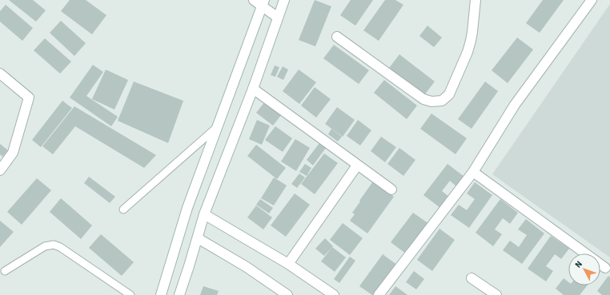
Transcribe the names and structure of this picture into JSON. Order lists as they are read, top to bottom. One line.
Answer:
{"north":"top left"}
